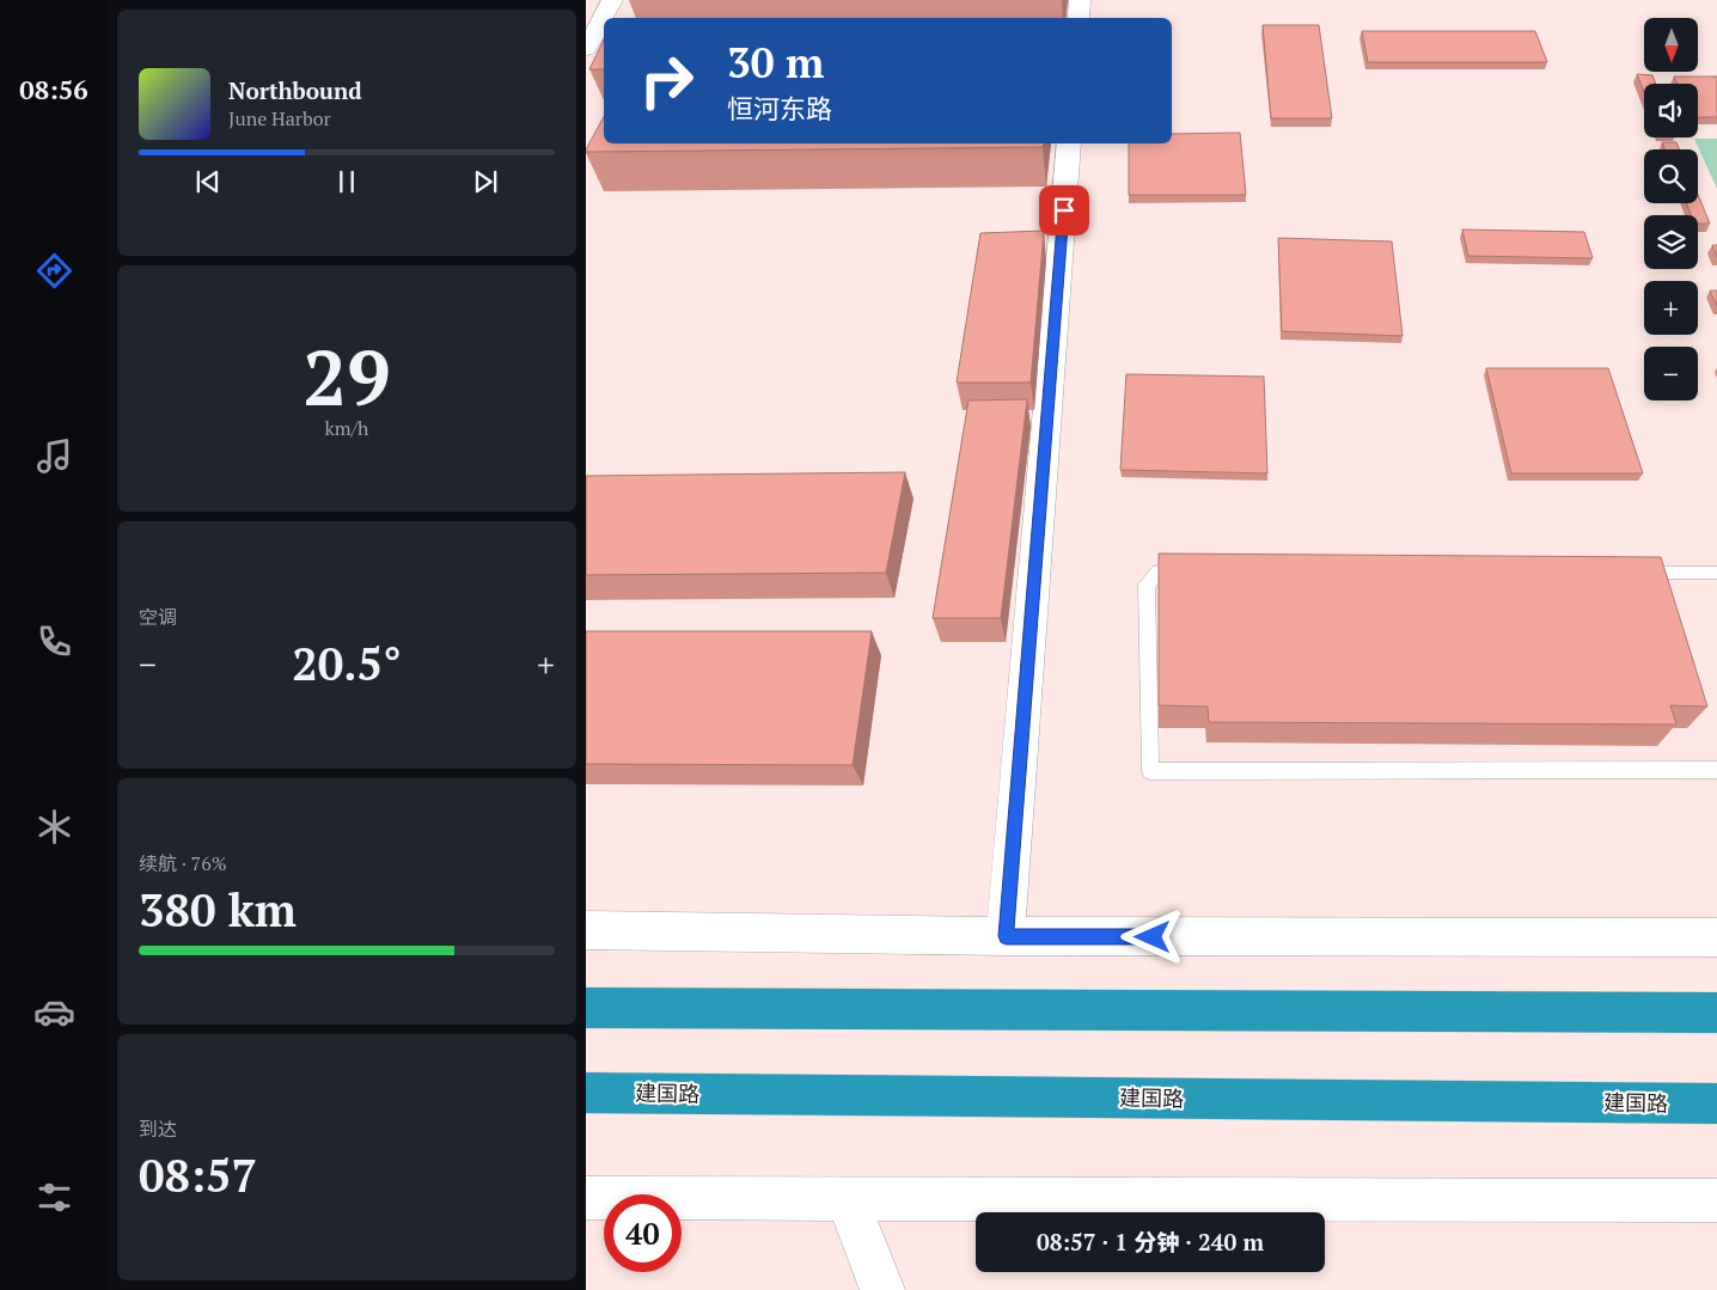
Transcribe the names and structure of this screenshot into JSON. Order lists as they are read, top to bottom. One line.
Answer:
{"streets":{"highway":["建国路"]},"north":"bottom","page":{"tabs":"08:56","map_buttons":["+","−"],"turn":["30 m","恒河东路"],"song":["Northbound","June Harbor"],"tile":[["29","km/h"],"空调",["续航 · 76%","380 km"],["到达","08:57"]],"heat":["−","20.5°","+"],"limit":"40","trip":"08:57 · 1 分钟 · 240 m"}}
